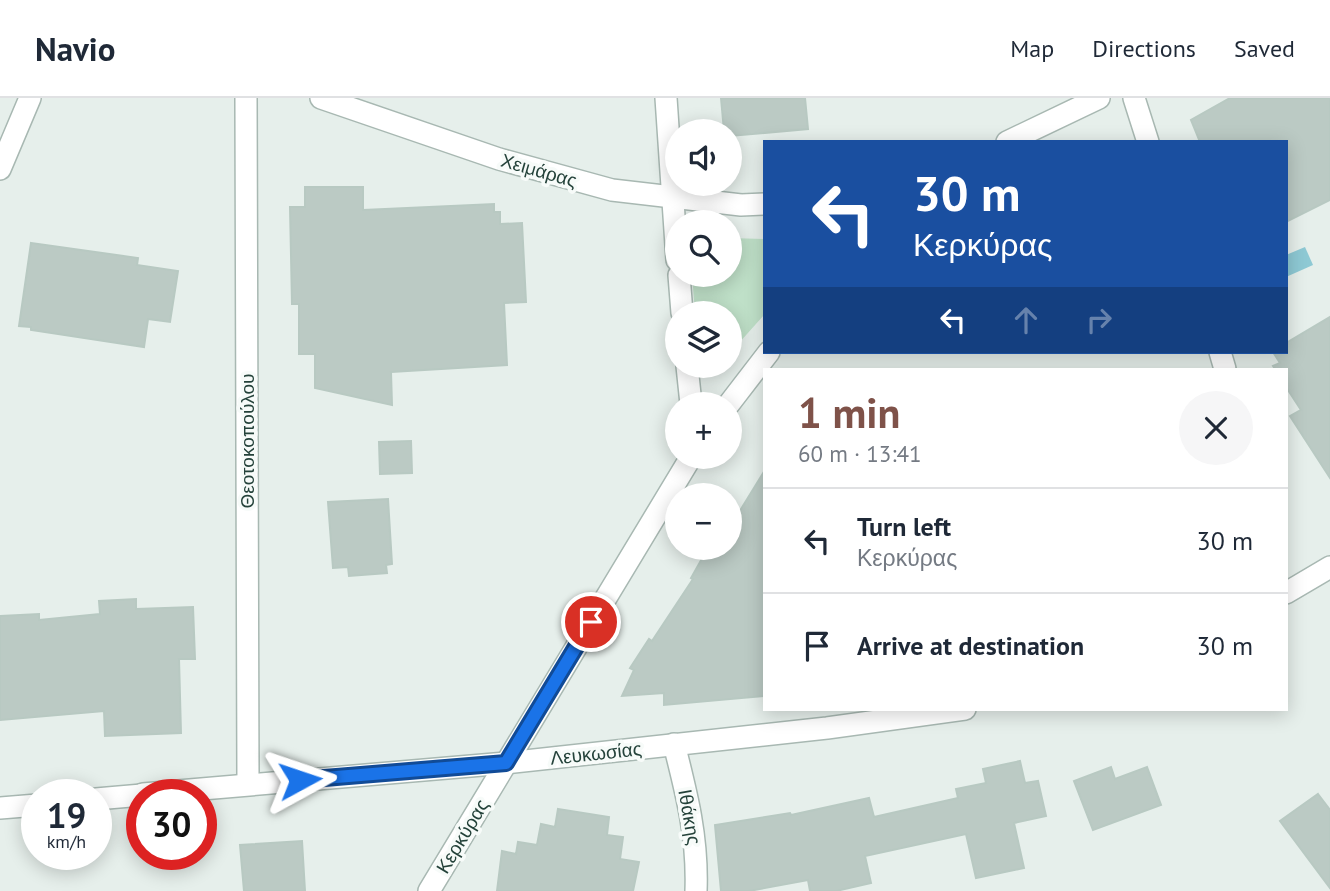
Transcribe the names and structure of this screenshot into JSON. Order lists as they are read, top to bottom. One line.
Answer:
{"streets":{"street":["Χειμάρας","Θεοτοκοπούλου","Λευκωσίας","Ιθάκης","Κερκύρας"]},"crossings":[["Θεοτοκοπούλου","Λευκωσίας"],["Λευκωσίας","Ιθάκης"],["Λευκωσίας","Κερκύρας"]],"page":{"header":"Navio","nav":["Map","Directions","Saved"],"map_buttons":["+","−"],"turn":["30 m","Κερκύρας"],"heading":["1 min","60 m · 13:41"],"list":[{"name":"Turn left","note":"Κερκύρας","value":"30 m"},{"name":"Arrive at destination","value":"30 m"}],"speed":"19 km/h","limit":"30"}}
